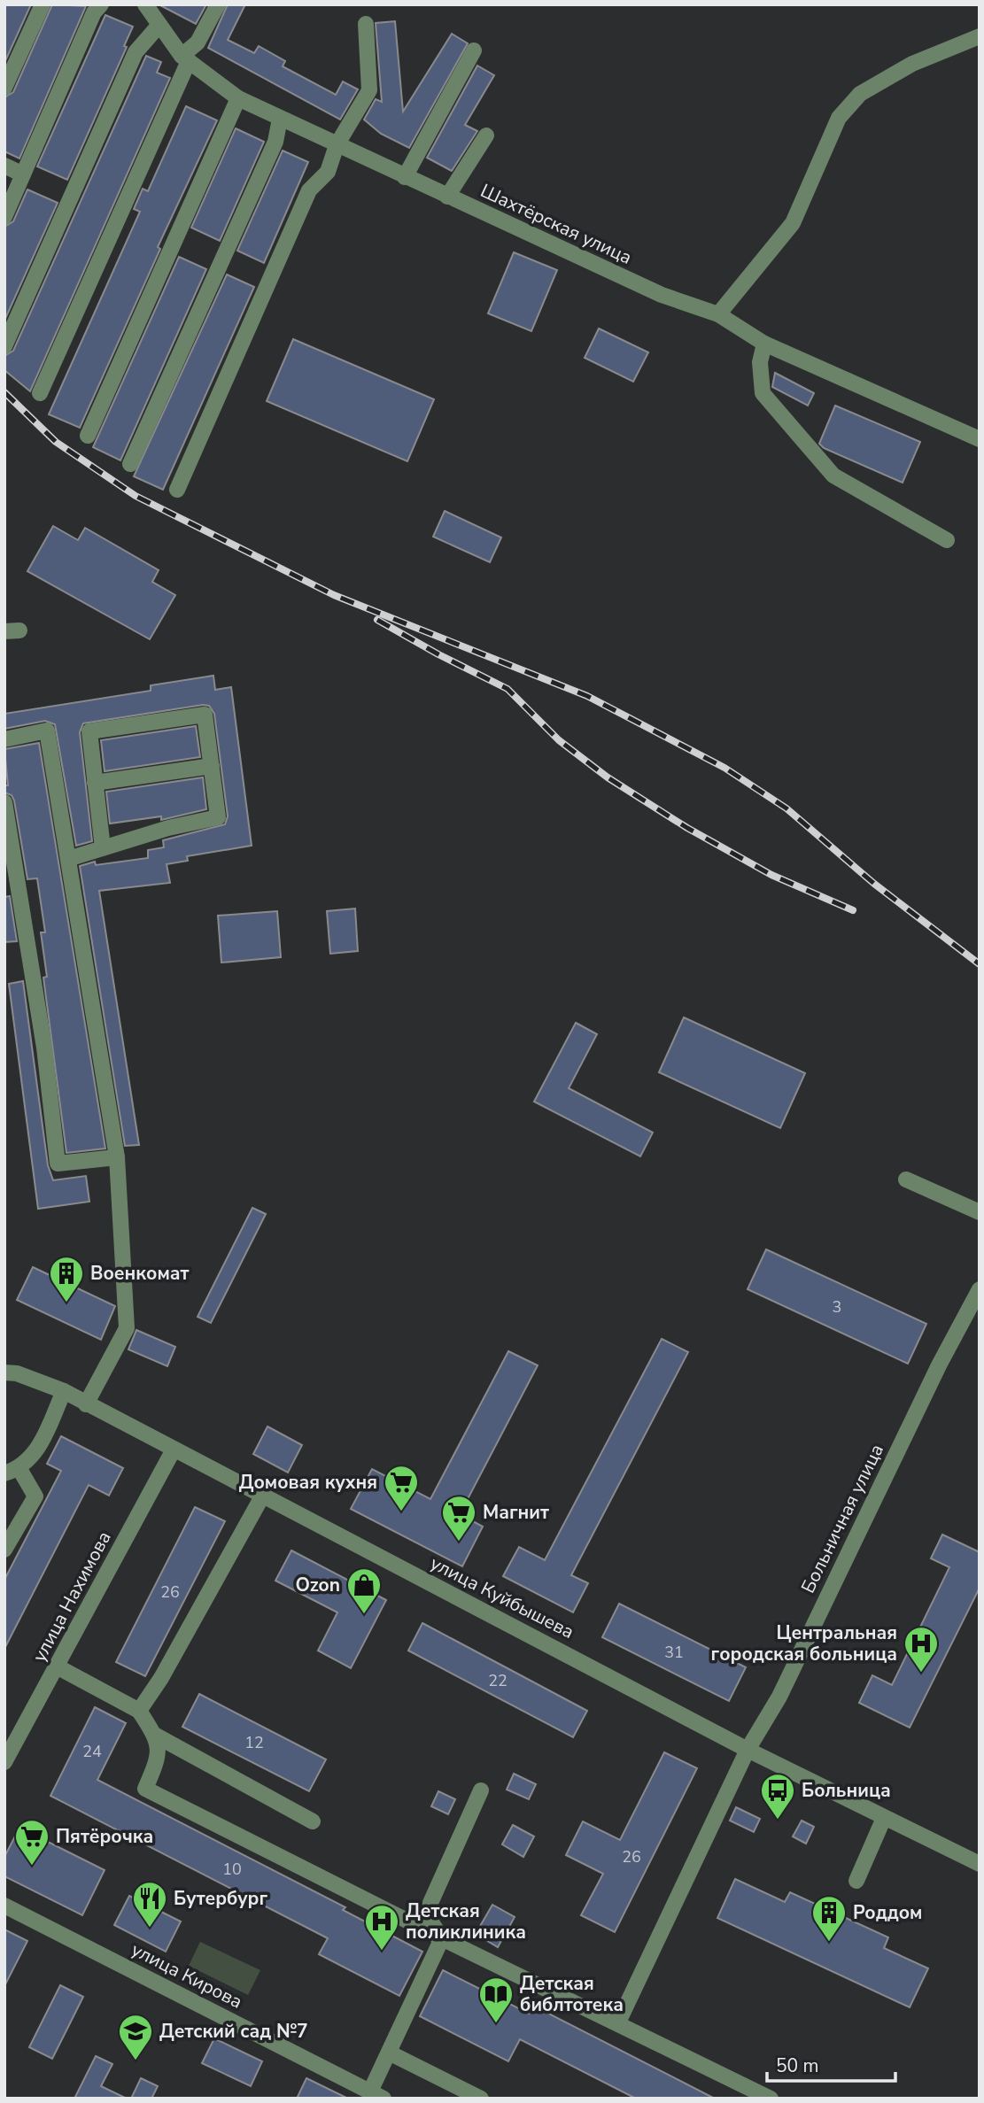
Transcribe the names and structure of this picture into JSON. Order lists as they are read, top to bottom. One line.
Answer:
{"streets":{"street":["Шахтёрская улица","Больничная улица","улица Нахимова","улица Куйбышева","улица Кирова"]},"crossings":[["Больничная улица","улица Куйбышева"],["улица Нахимова","улица Куйбышева"]],"places":{"building":["Военкомат","Роддом"],"supermarket":["Домовая кухня","Магнит","Пятёрочка"],"shop":["Ozon"],"hospital":["Центральная городская больница","Детская поликлиника"],"bus stop":["Больница"],"restaurant":["Бутербург"],"library":["Детская библтотека"],"school or university":["Детский сад №7"]},"house_numbers":["3","26","31","22","12","24","26","10"],"scale_bar":"50 m"}
